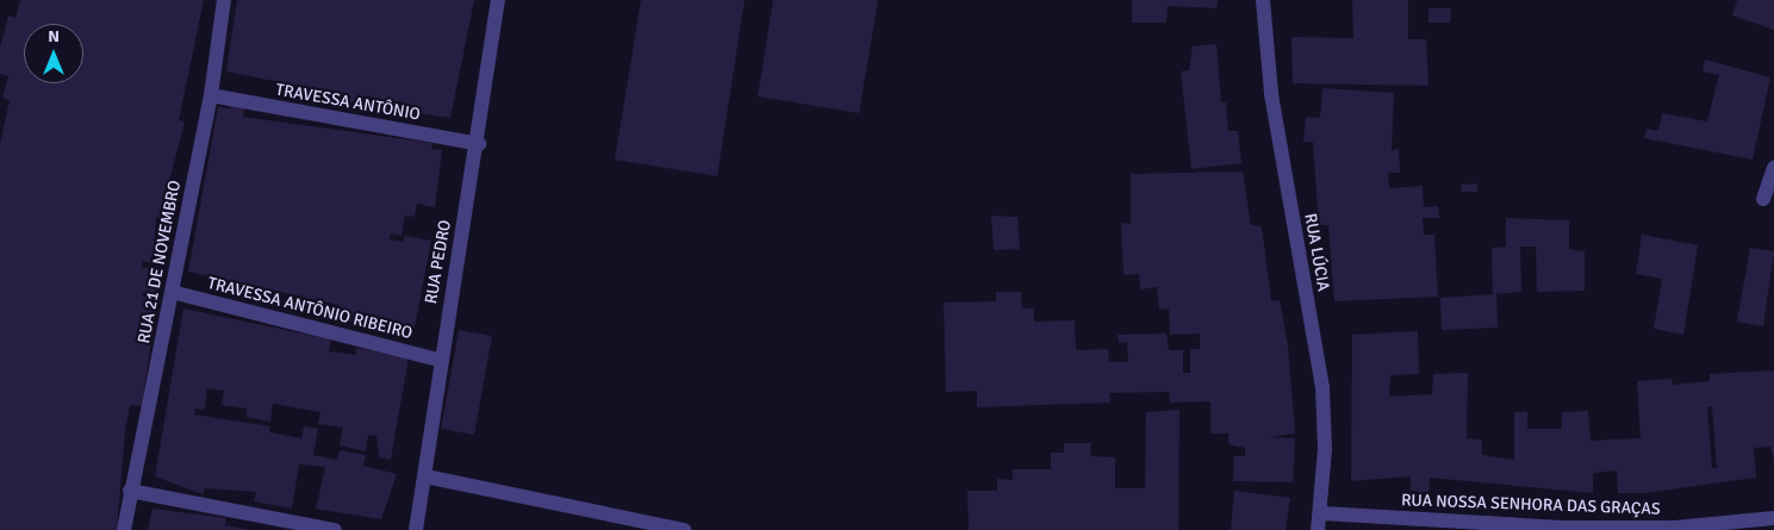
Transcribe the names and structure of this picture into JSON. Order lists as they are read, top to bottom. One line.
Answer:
{"streets":{"street":["TRAVESSA ANTÔNIO","RUA LÚCIA","RUA 21 DE NOVEMBRO","RUA PEDRO","TRAVESSA ANTÔNIO RIBEIRO","RUA NOSSA SENHORA DAS GRAÇAS"]},"crossings":[["TRAVESSA ANTÔNIO","RUA 21 DE NOVEMBRO"],["TRAVESSA ANTÔNIO","RUA PEDRO"],["RUA LÚCIA","RUA NOSSA SENHORA DAS GRAÇAS"],["RUA 21 DE NOVEMBRO","TRAVESSA ANTÔNIO RIBEIRO"],["RUA PEDRO","TRAVESSA ANTÔNIO RIBEIRO"]],"north":"top"}
